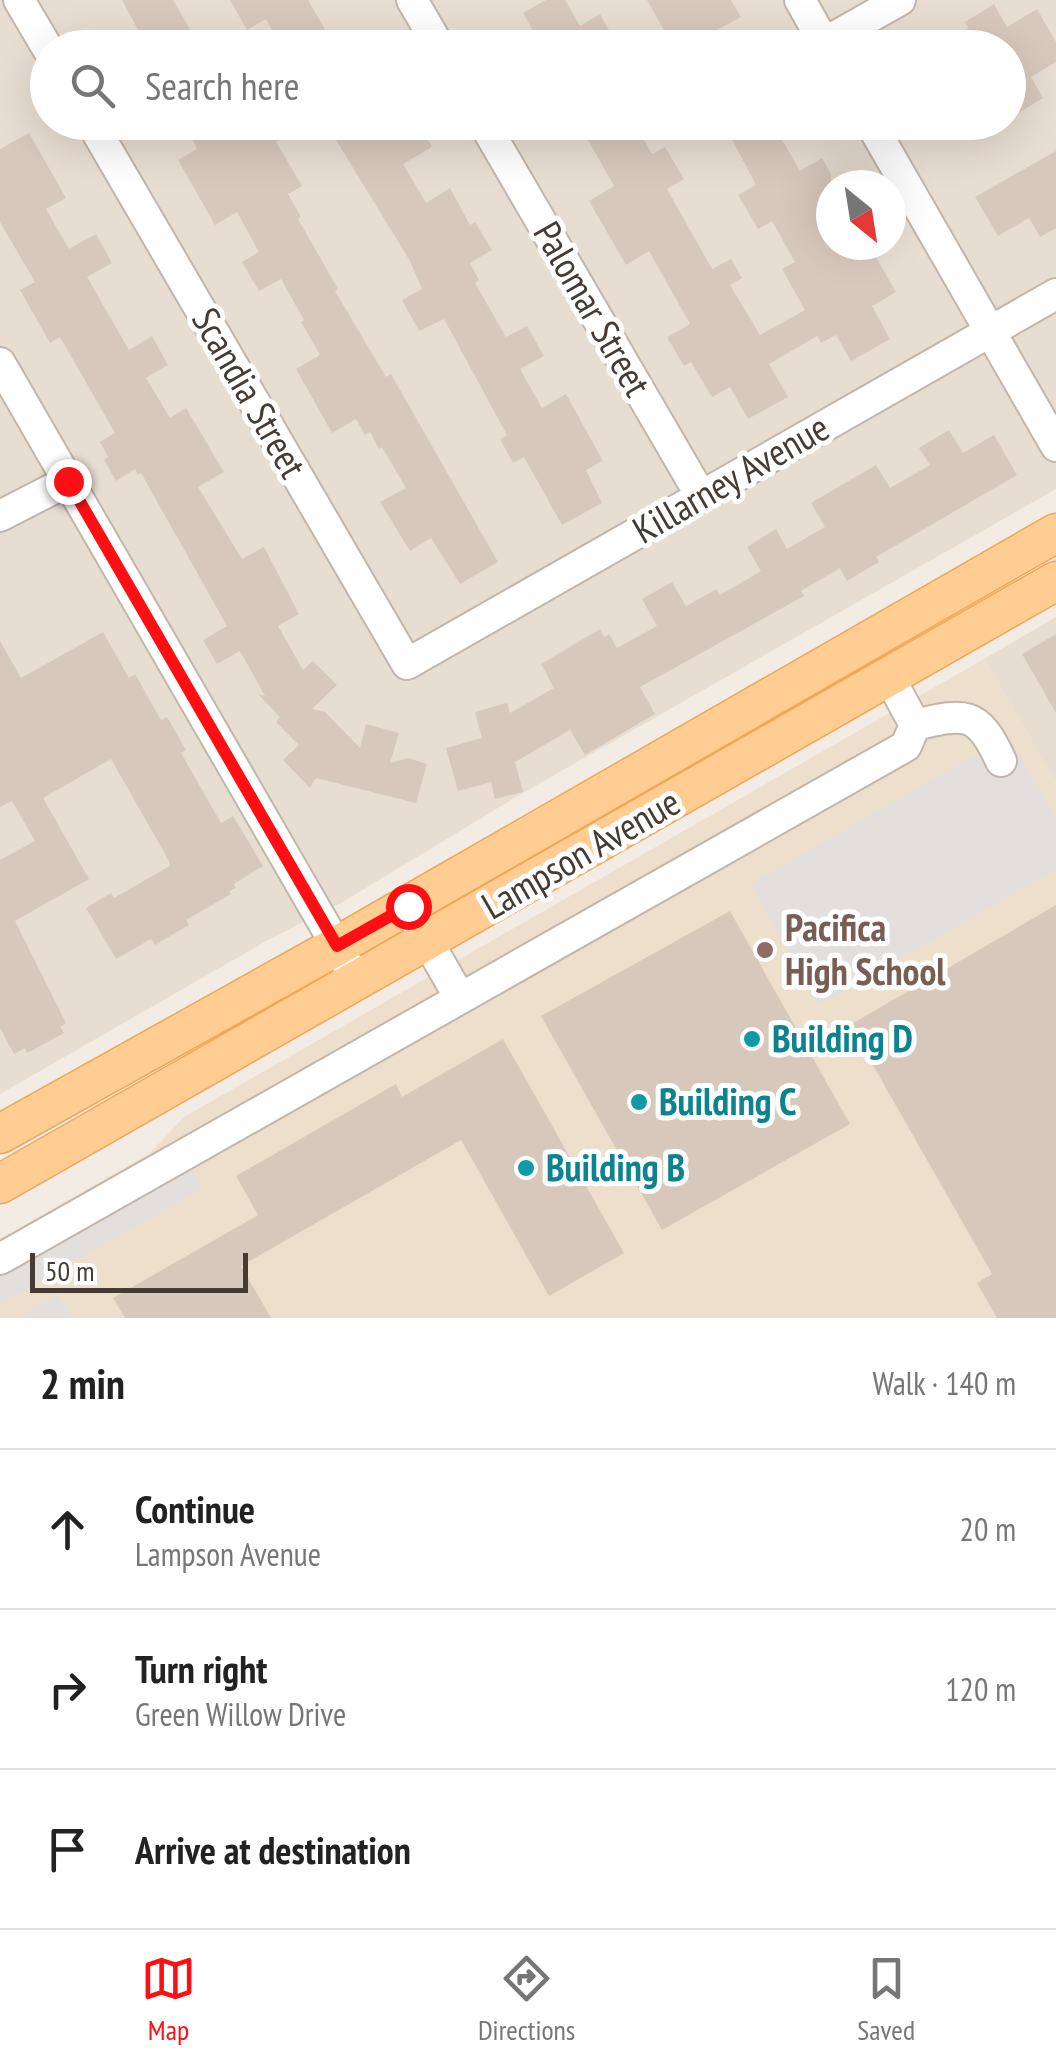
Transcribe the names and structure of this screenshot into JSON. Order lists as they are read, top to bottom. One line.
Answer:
{"streets":{"main road":["Lampson Avenue"],"street":["Palomar Street","Scandia Street","Killarney Avenue"]},"crossings":[["Palomar Street","Killarney Avenue"],["Scandia Street","Killarney Avenue"]],"places":["Pacifica High School","Building D","Building C","Building B"],"scale_bar":"50 m","north":"bottom right","page":{"search":"Search here","scale":"50 m","heading":["2 min","Walk · 140 m"],"list":[["Continue","Lampson Avenue","20 m"],["Turn right","Green Willow Drive","120 m"],"Arrive at destination"],"nav":["Map","Directions","Saved"]}}
